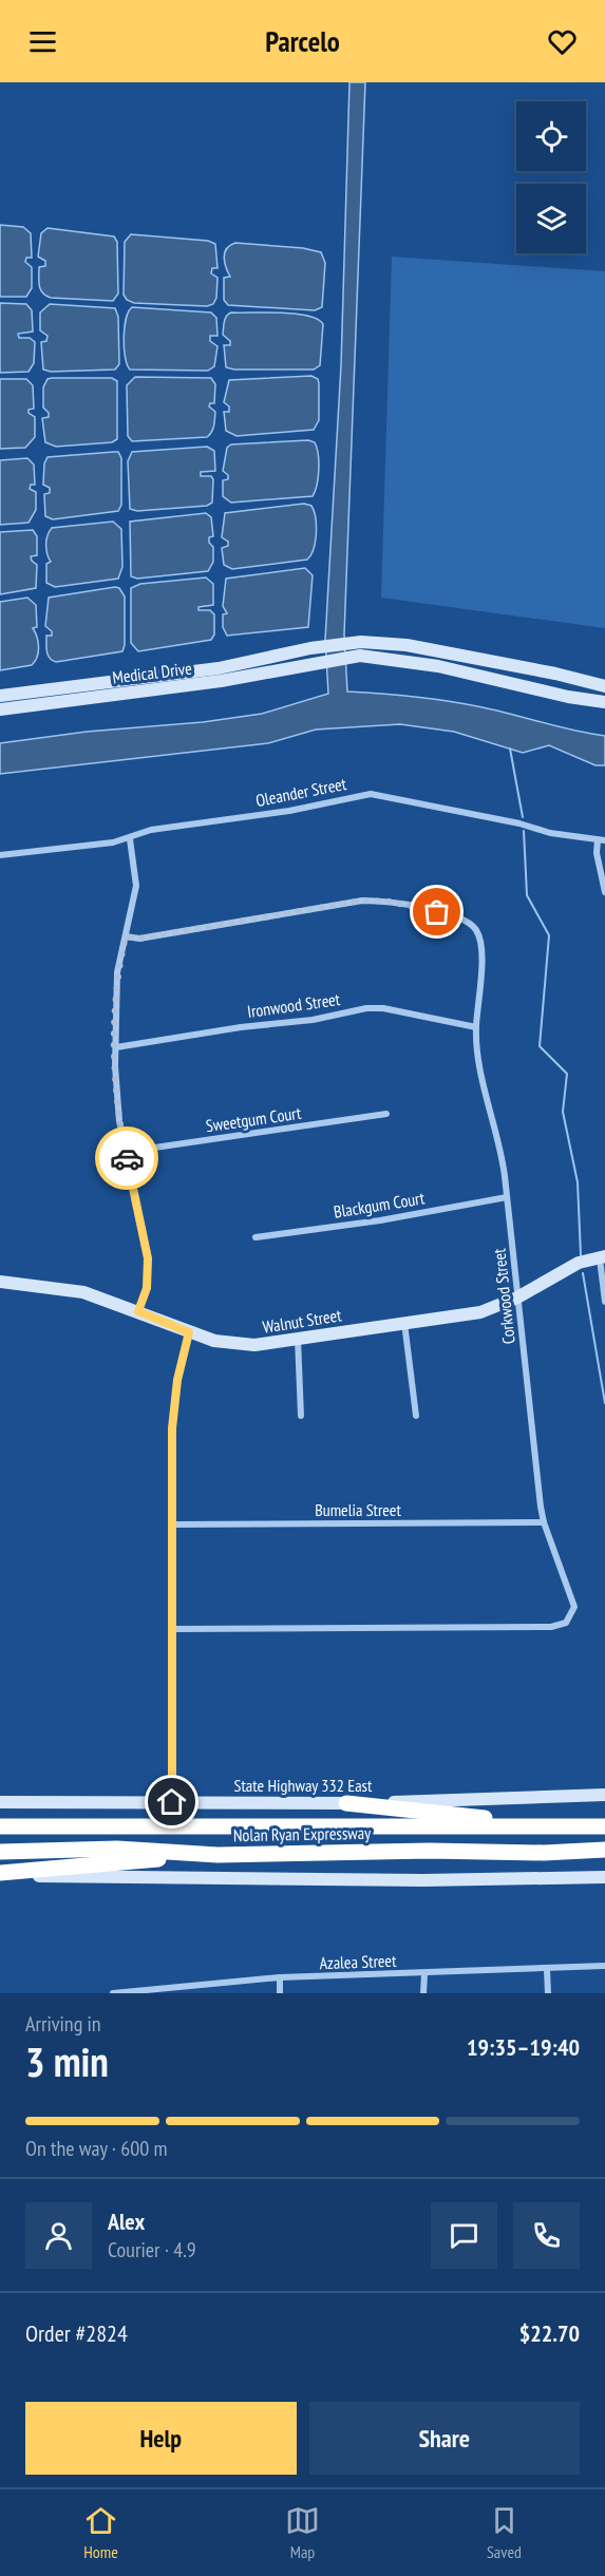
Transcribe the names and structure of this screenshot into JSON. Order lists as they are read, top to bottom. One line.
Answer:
{"streets":{"highway":["Nolan Ryan Expressway"],"street":["Medical Drive","Oleander Street","Ironwood Street","Sweetgum Court","Blackgum Court","Corkwood Street","Walnut Street","Bumelia Street","State Highway 332 East","Azalea Street"]},"crossings":[["Ironwood Street","Corkwood Street"],["Blackgum Court","Corkwood Street"],["Corkwood Street","Walnut Street"],["Corkwood Street","Bumelia Street"]],"page":{"header":"Parcelo","heading":["3 min","Arriving in","19:35–19:40"],"panel":["Alex","Courier · 4.9","Order #2824","$22.70"],"bar":"On the way · 600 m","buttons":["Help","Share"],"tabs":["Home","Map","Saved"]}}
